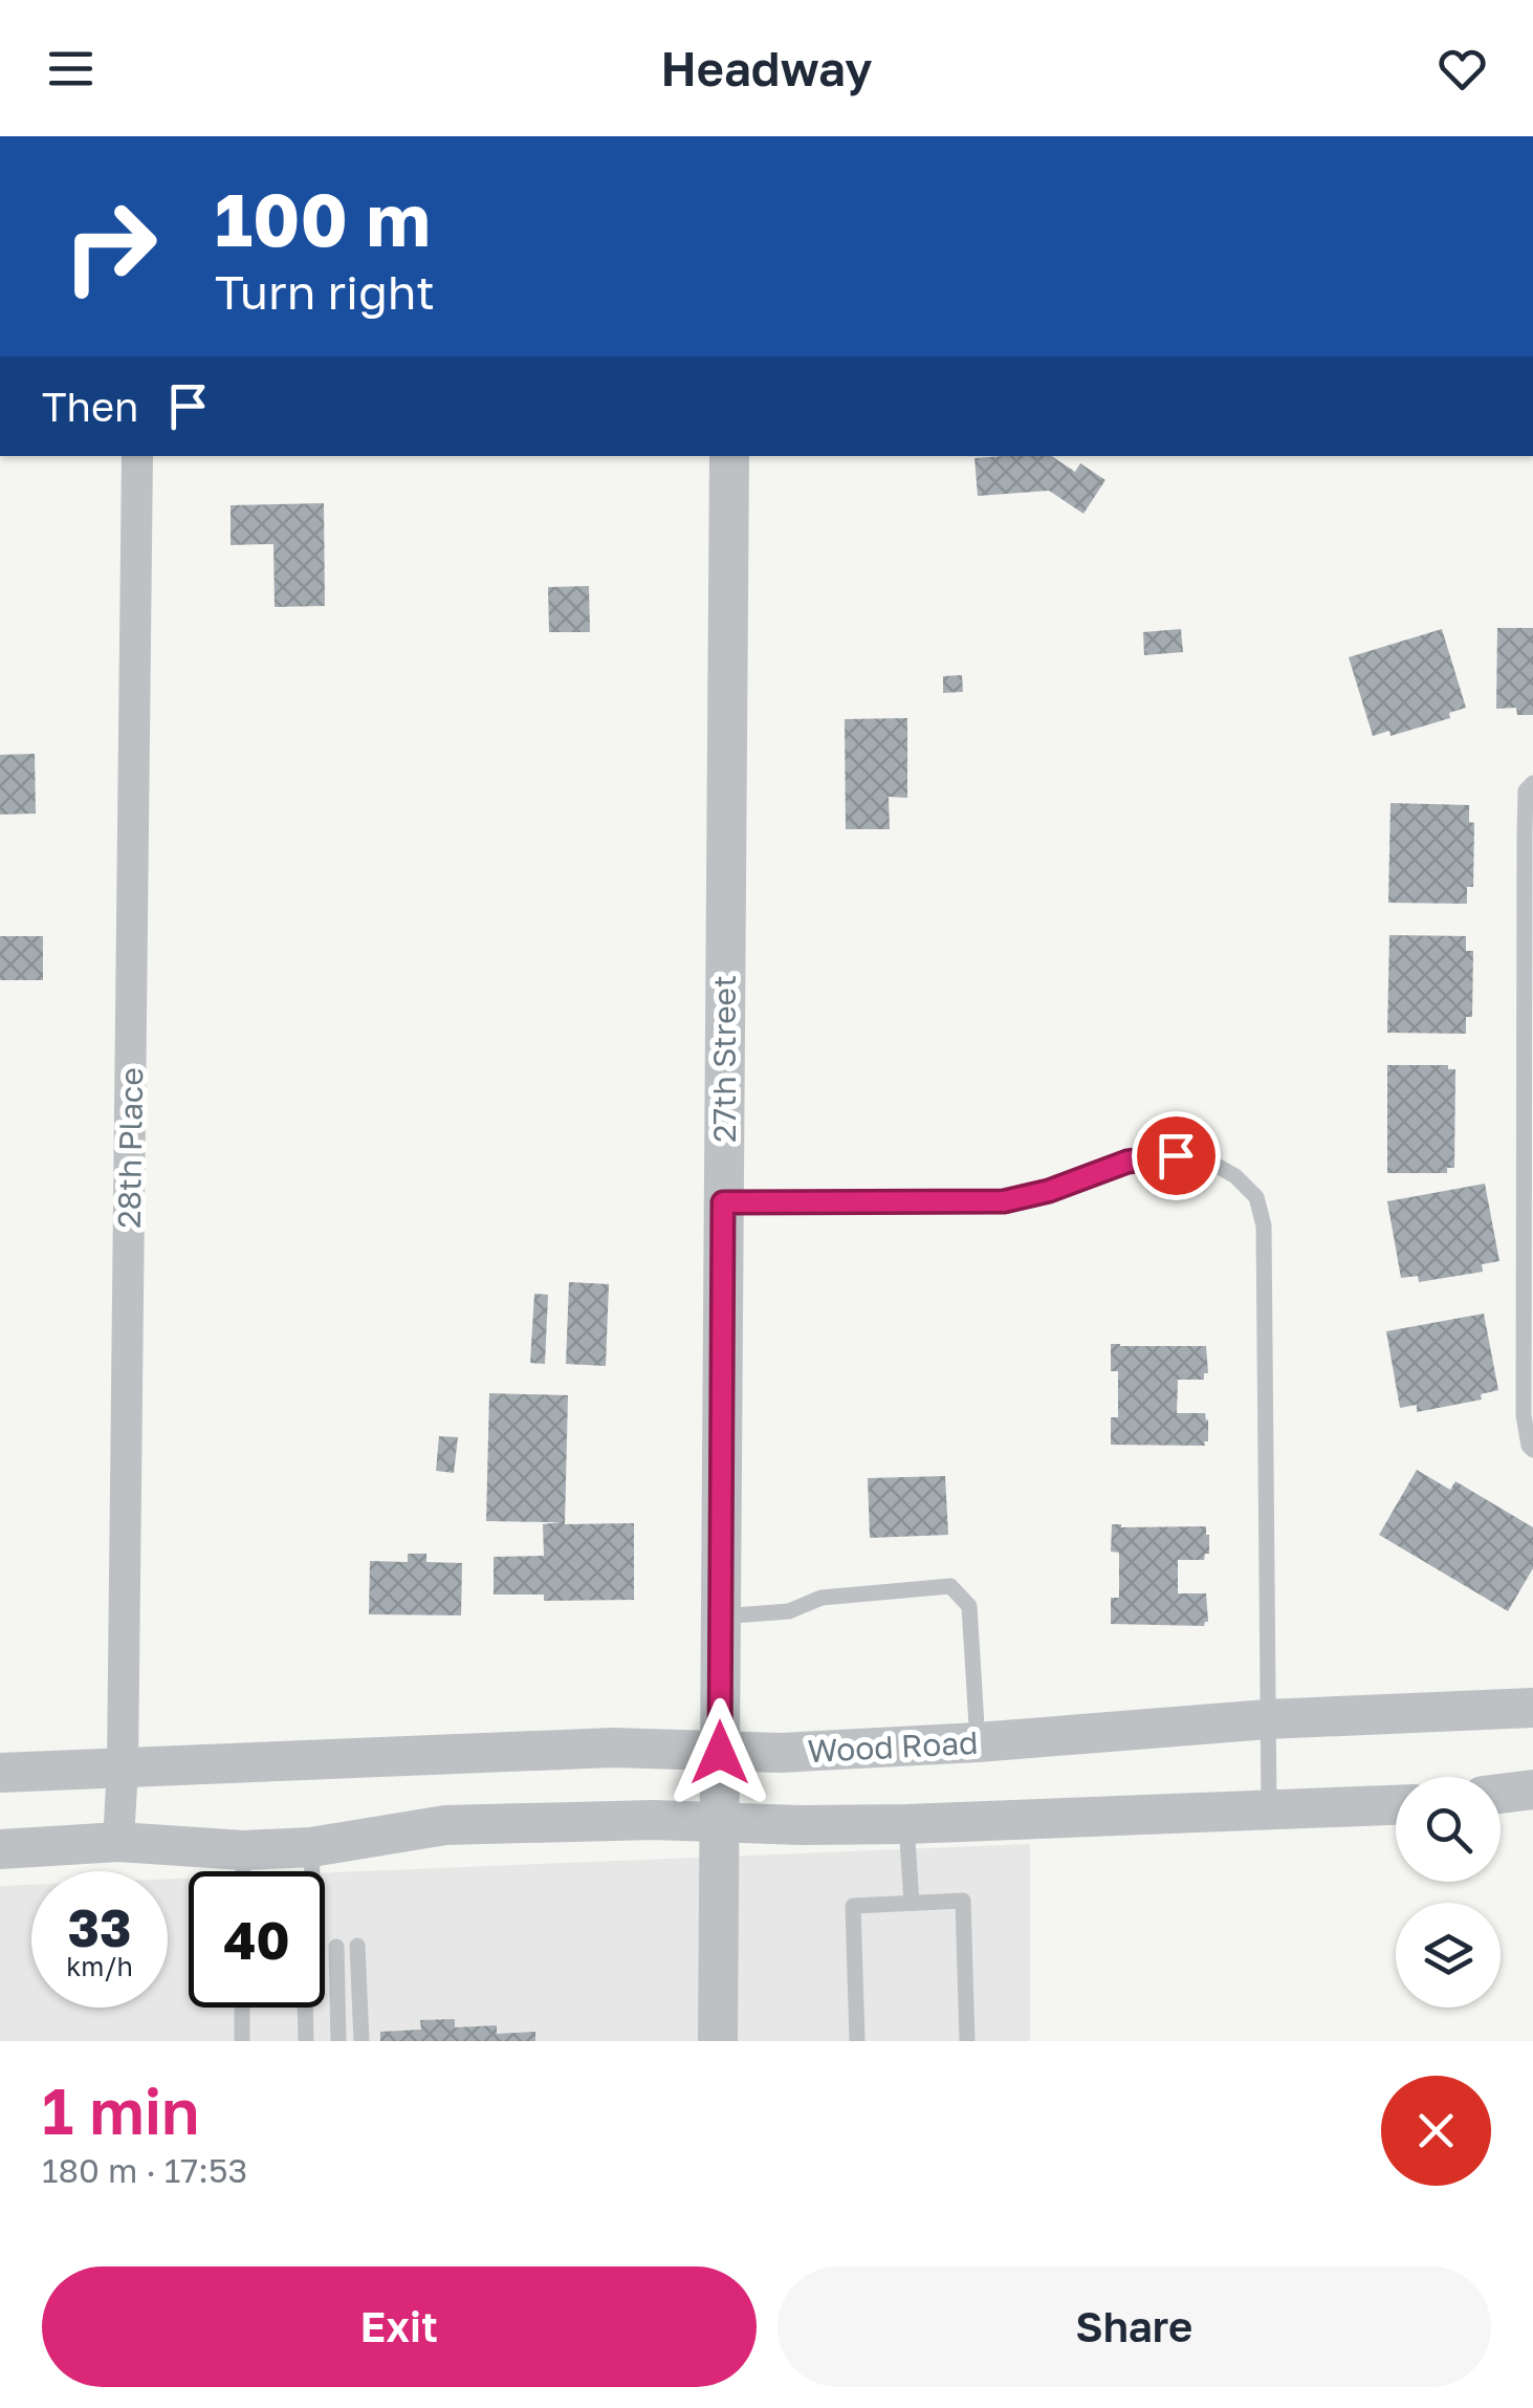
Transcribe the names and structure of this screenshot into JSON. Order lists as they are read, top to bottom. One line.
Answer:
{"streets":{"street":["27th Street","28th Place","Wood Road"]},"crossings":[["27th Street","Wood Road"],["28th Place","Wood Road"]],"page":{"header":"Headway","turn":["100 m","Turn right"],"then":"Then","speed":"33 km/h","limit":"40","heading":["1 min","180 m · 17:53"],"buttons":["Exit","Share"]}}
